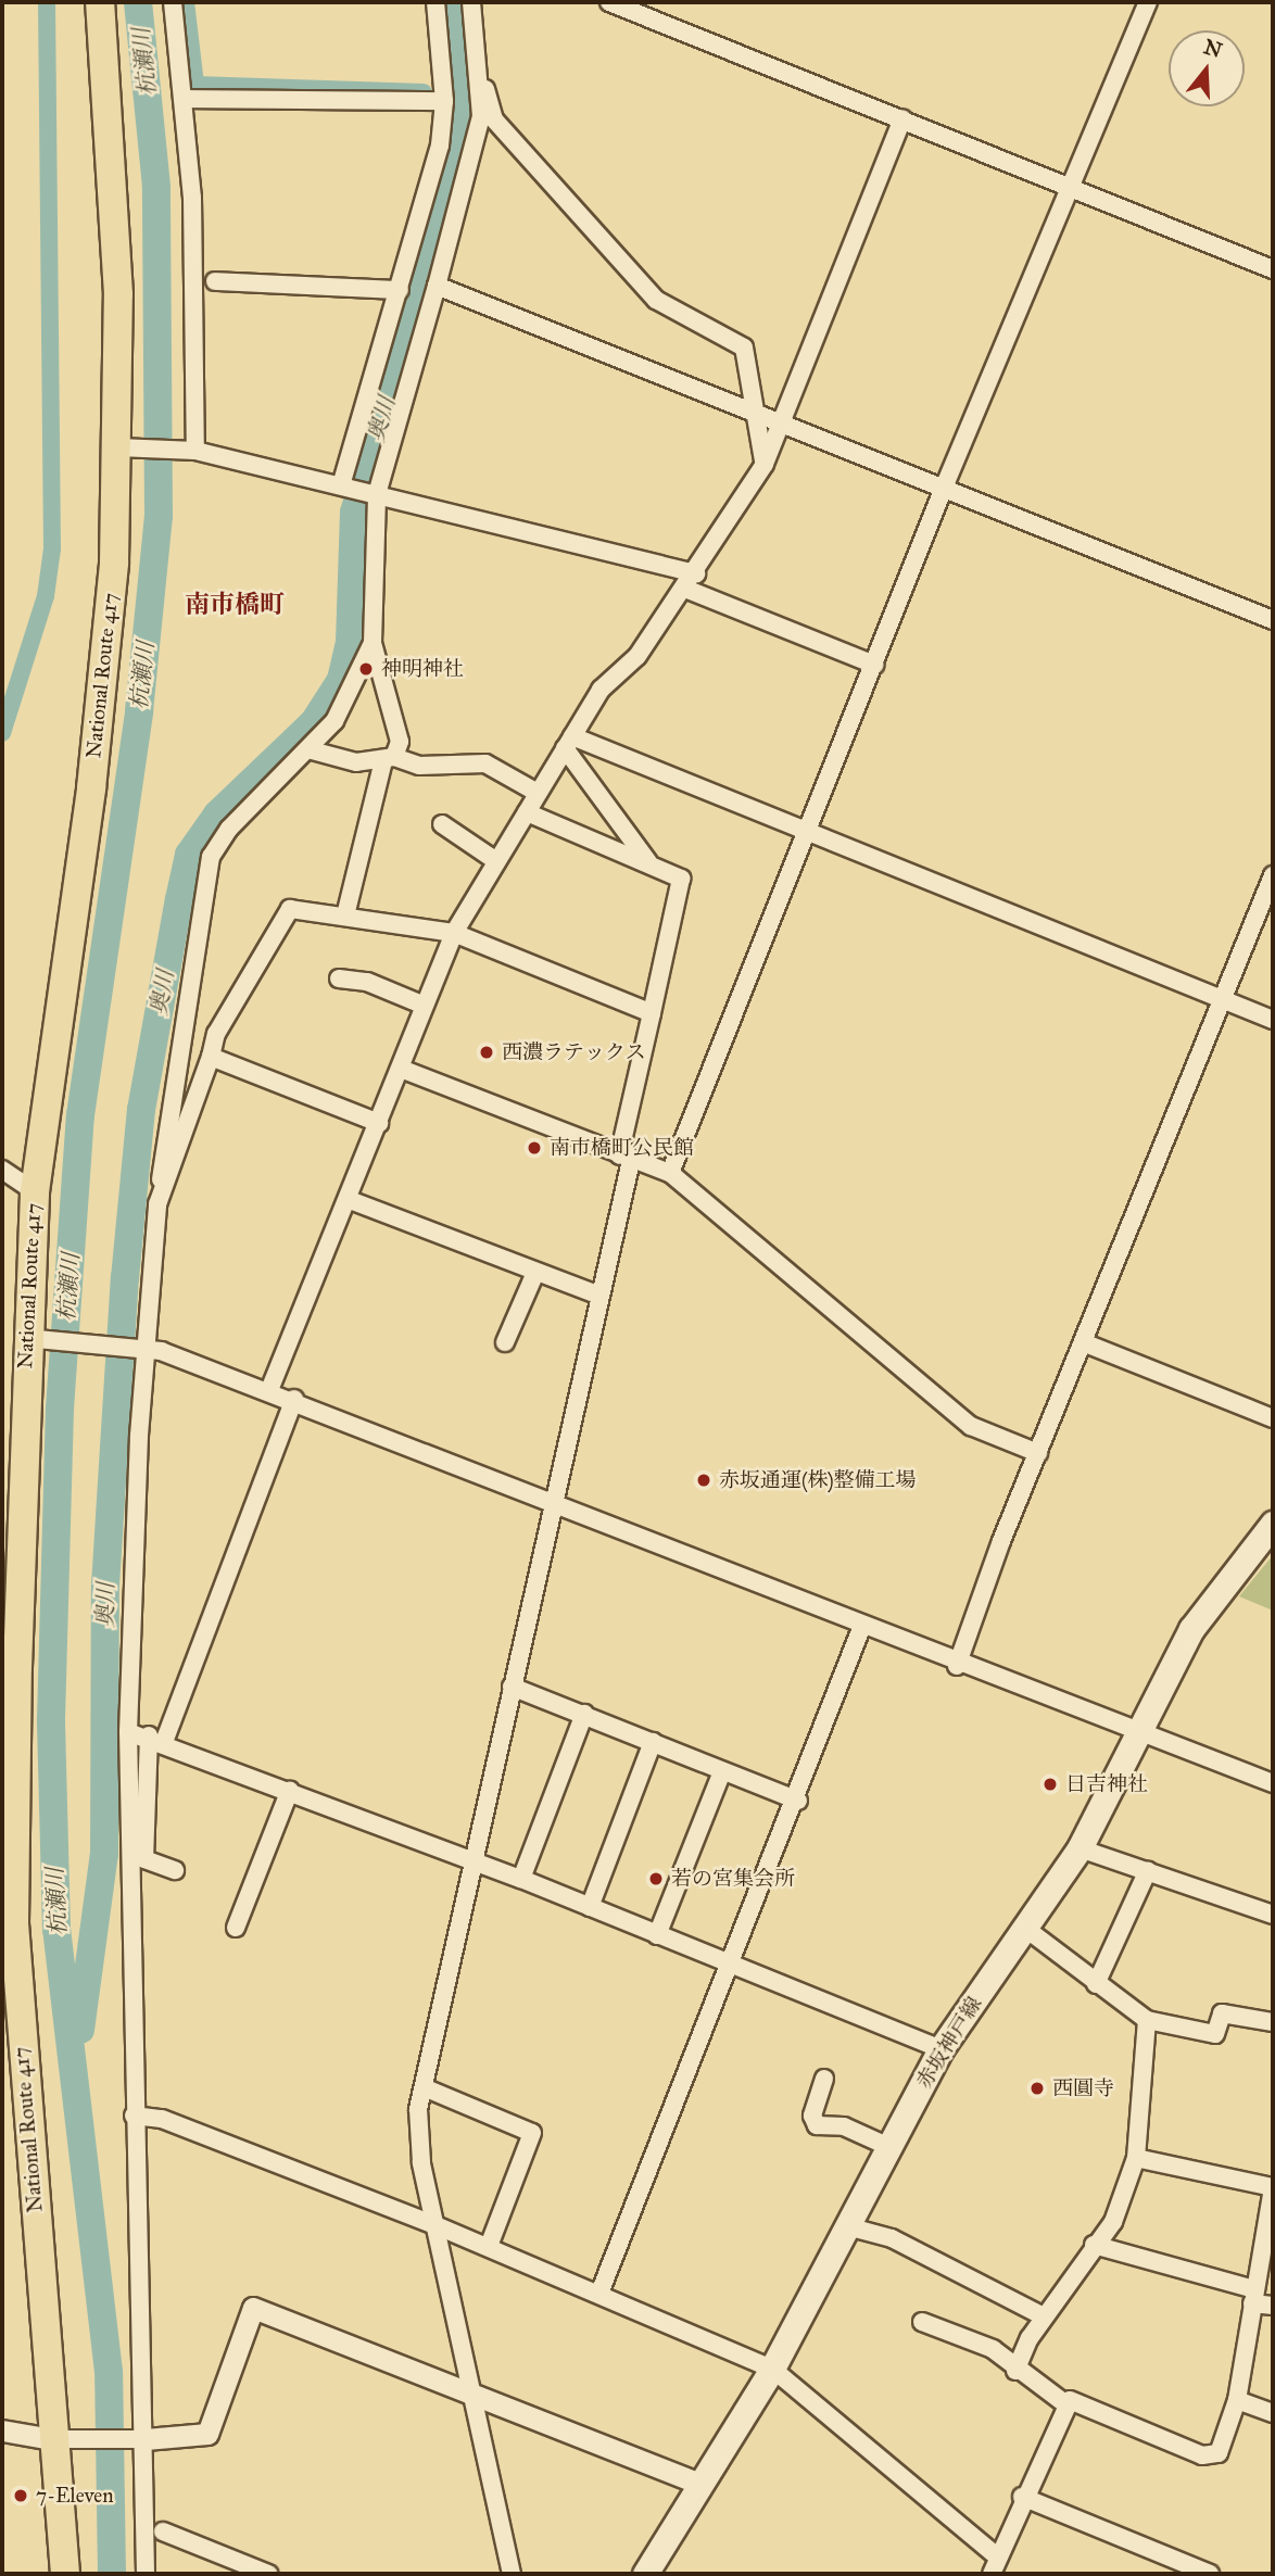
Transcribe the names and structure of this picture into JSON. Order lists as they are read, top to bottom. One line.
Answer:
{"streets":{"highway":["National Route 417"],"main road":["赤坂神戸線"]},"districts":["南市橋町"],"water":["杭瀬川","奥川"],"places":["神明神社","西濃ラテックス","南市橋町公民館","赤坂通運(株)整備工場","日吉神社","若の宮集会所","西圓寺","7-Eleven"],"north":"top"}
